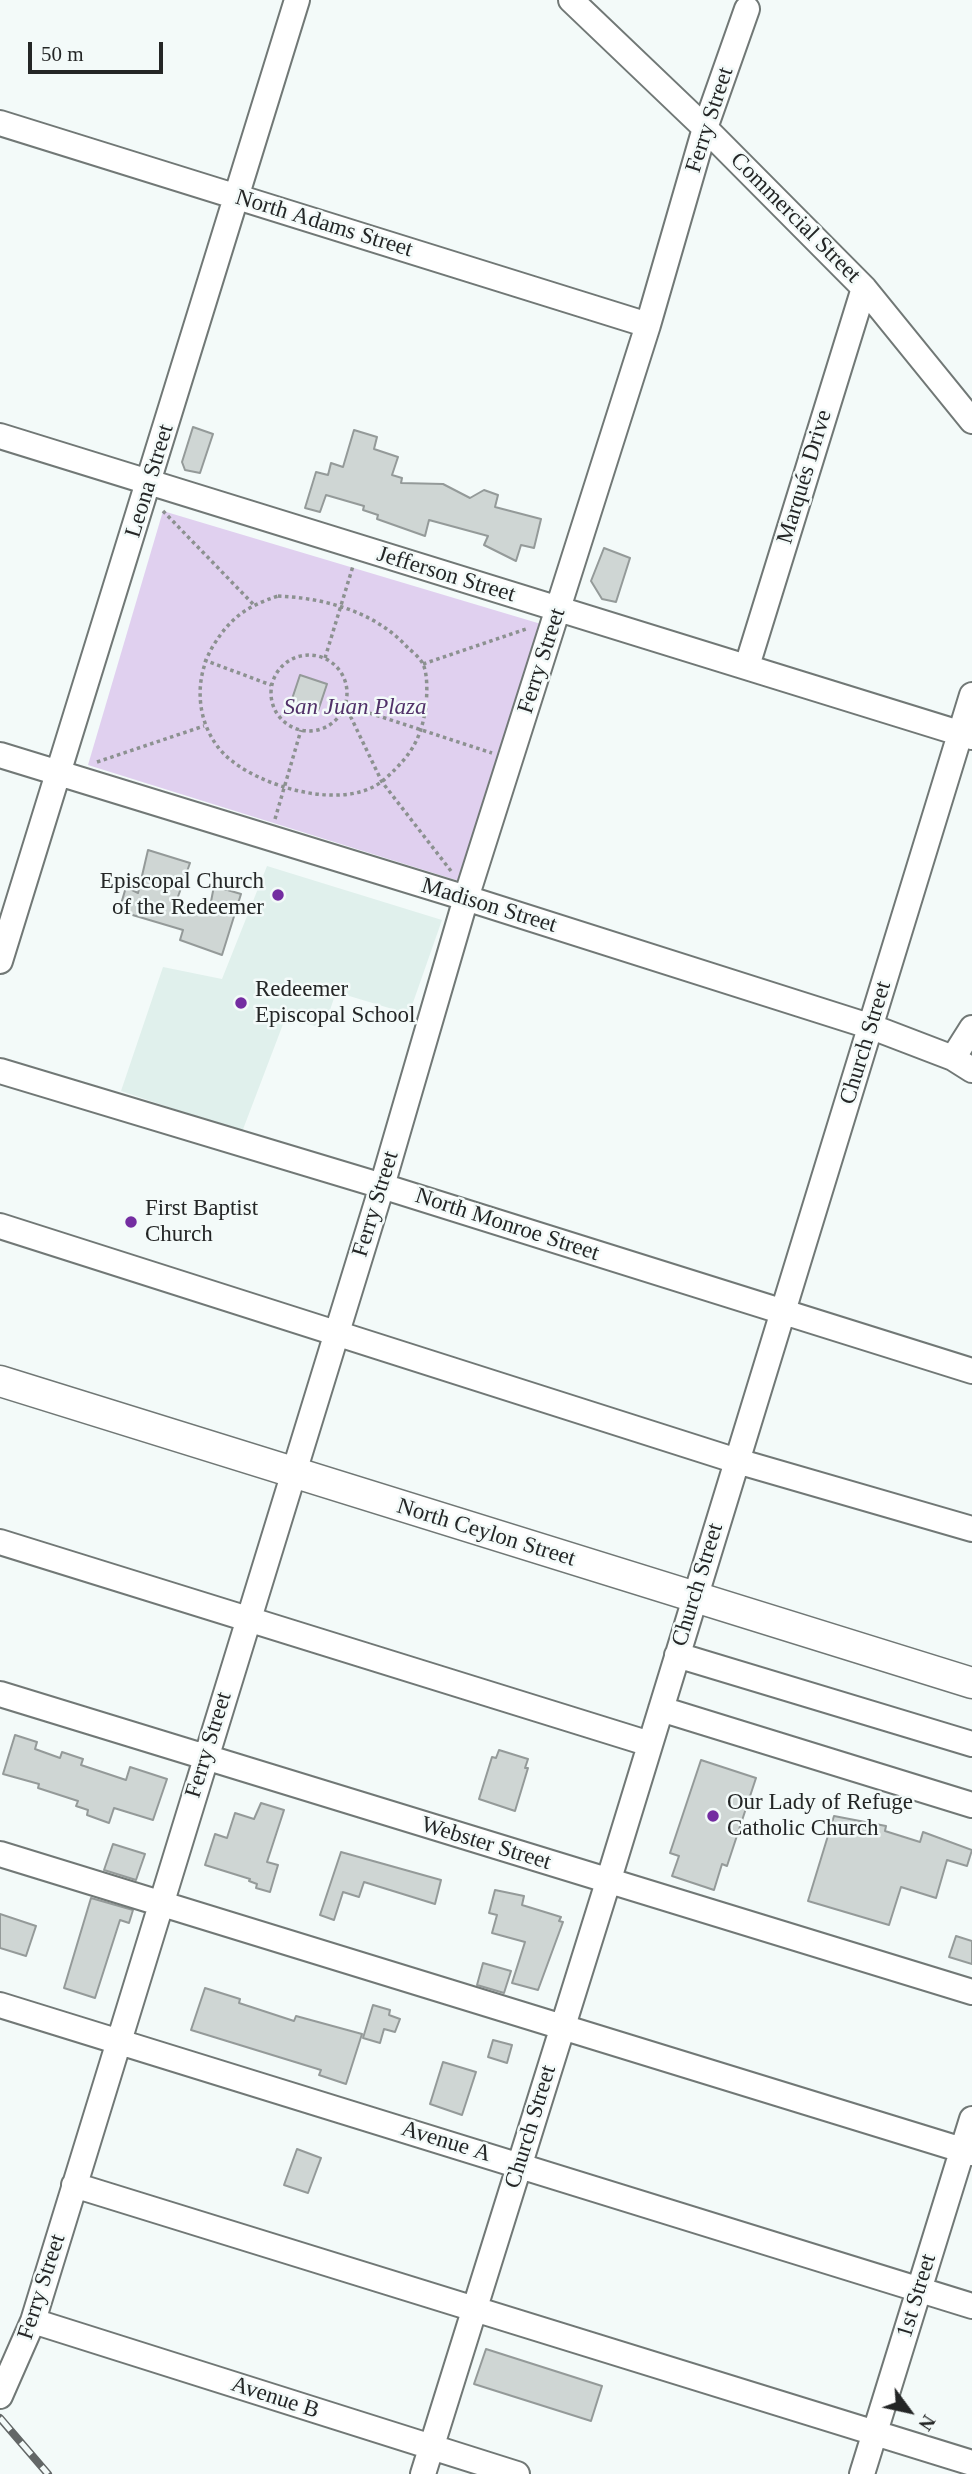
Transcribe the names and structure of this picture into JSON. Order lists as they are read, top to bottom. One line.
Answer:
{"streets":{"main road":["North Ceylon Street"],"street":["Ferry Street","Commercial Street","North Adams Street","Marqués Drive","Leona Street","Jefferson Street","Madison Street","Church Street","North Monroe Street","Webster Street","Avenue A","1st Street","Avenue B"]},"crossings":[["Ferry Street","Commercial Street"],["Ferry Street","North Adams Street"],["Ferry Street","Jefferson Street"],["Ferry Street","Madison Street"],["Ferry Street","North Monroe Street"],["Ferry Street","North Ceylon Street"],["Ferry Street","Webster Street"],["Ferry Street","Avenue A"],["Ferry Street","Avenue B"],["Commercial Street","Marqués Drive"],["North Adams Street","Leona Street"],["Marqués Drive","Jefferson Street"],["Leona Street","Jefferson Street"],["Leona Street","Madison Street"],["Jefferson Street","Church Street"],["Madison Street","Church Street"],["Church Street","North Monroe Street"],["Church Street","North Ceylon Street"],["Church Street","Webster Street"],["Church Street","Avenue A"],["Church Street","Avenue B"],["Avenue A","1st Street"]],"parks":["San Juan Plaza"],"places":["Episcopal Church of the Redeemer","Redeemer Episcopal School","First Baptist Church","Our Lady of Refuge Catholic Church"],"scale_bar":"50 m","north":"bottom right"}
